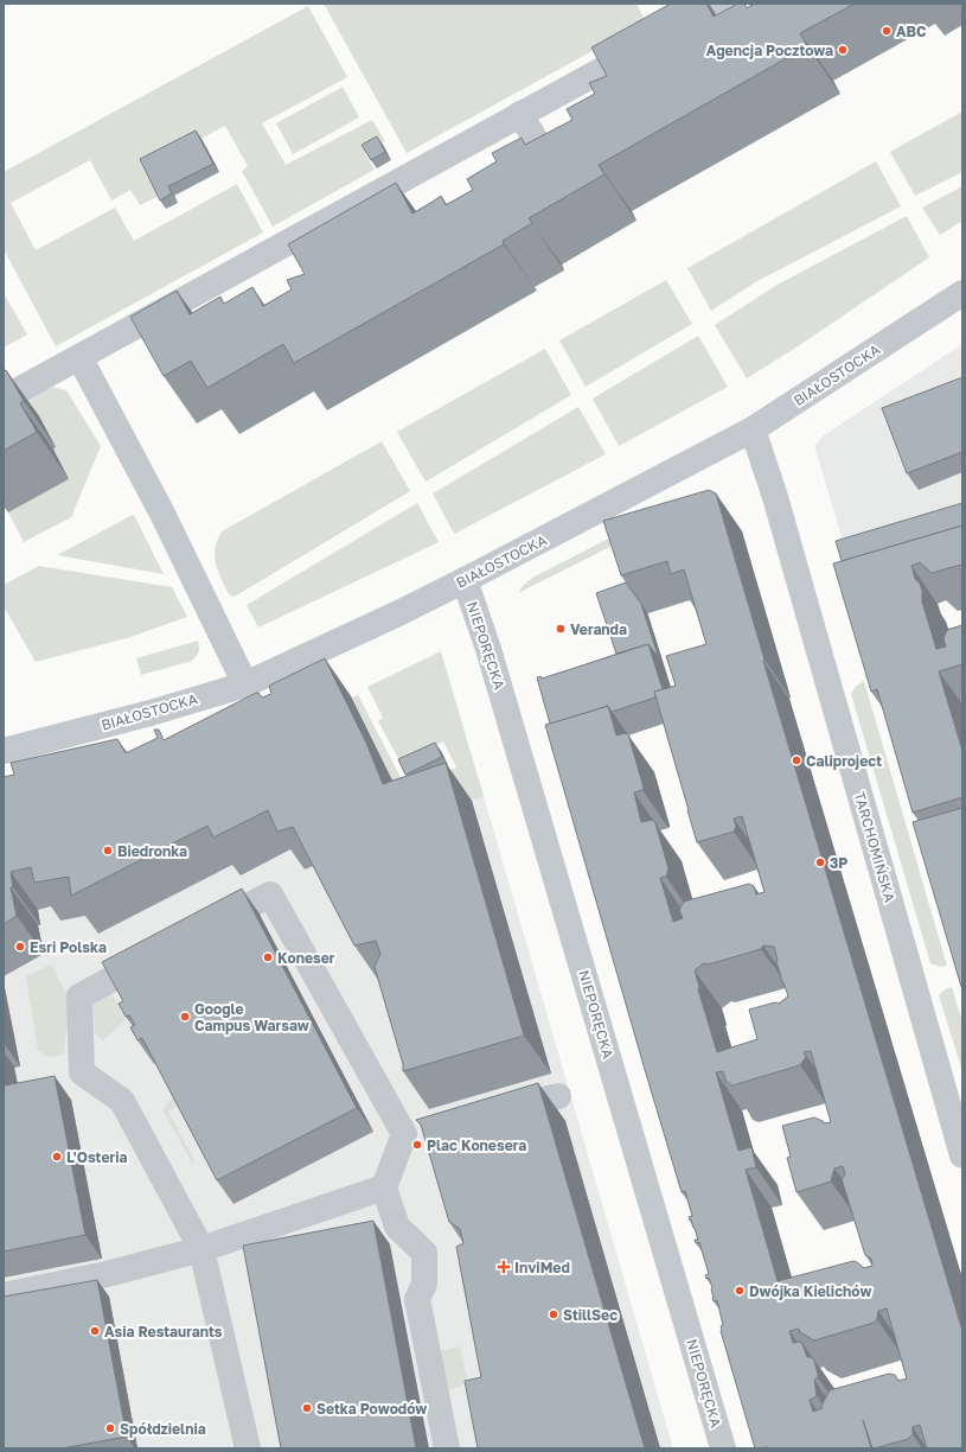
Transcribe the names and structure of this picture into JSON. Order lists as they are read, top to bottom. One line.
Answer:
{"streets":{"street":["BIAŁOSTOCKA","NIEPORĘCKA","TARCHOMIŃSKA"]},"crossings":[["BIAŁOSTOCKA","NIEPORĘCKA"],["BIAŁOSTOCKA","TARCHOMIŃSKA"]],"places":{"other":["ABC","Agencja Pocztowa","Veranda","Caliproject","Biedronka","3P","Esri Polska","Koneser","Google Campus Warsaw","Plac Konesera","L'Osteria","Dwójka Kielichów","StillSec","Asia Restaurants","Setka Powodów","Spółdzielnia"],"health":["InviMed"]}}
